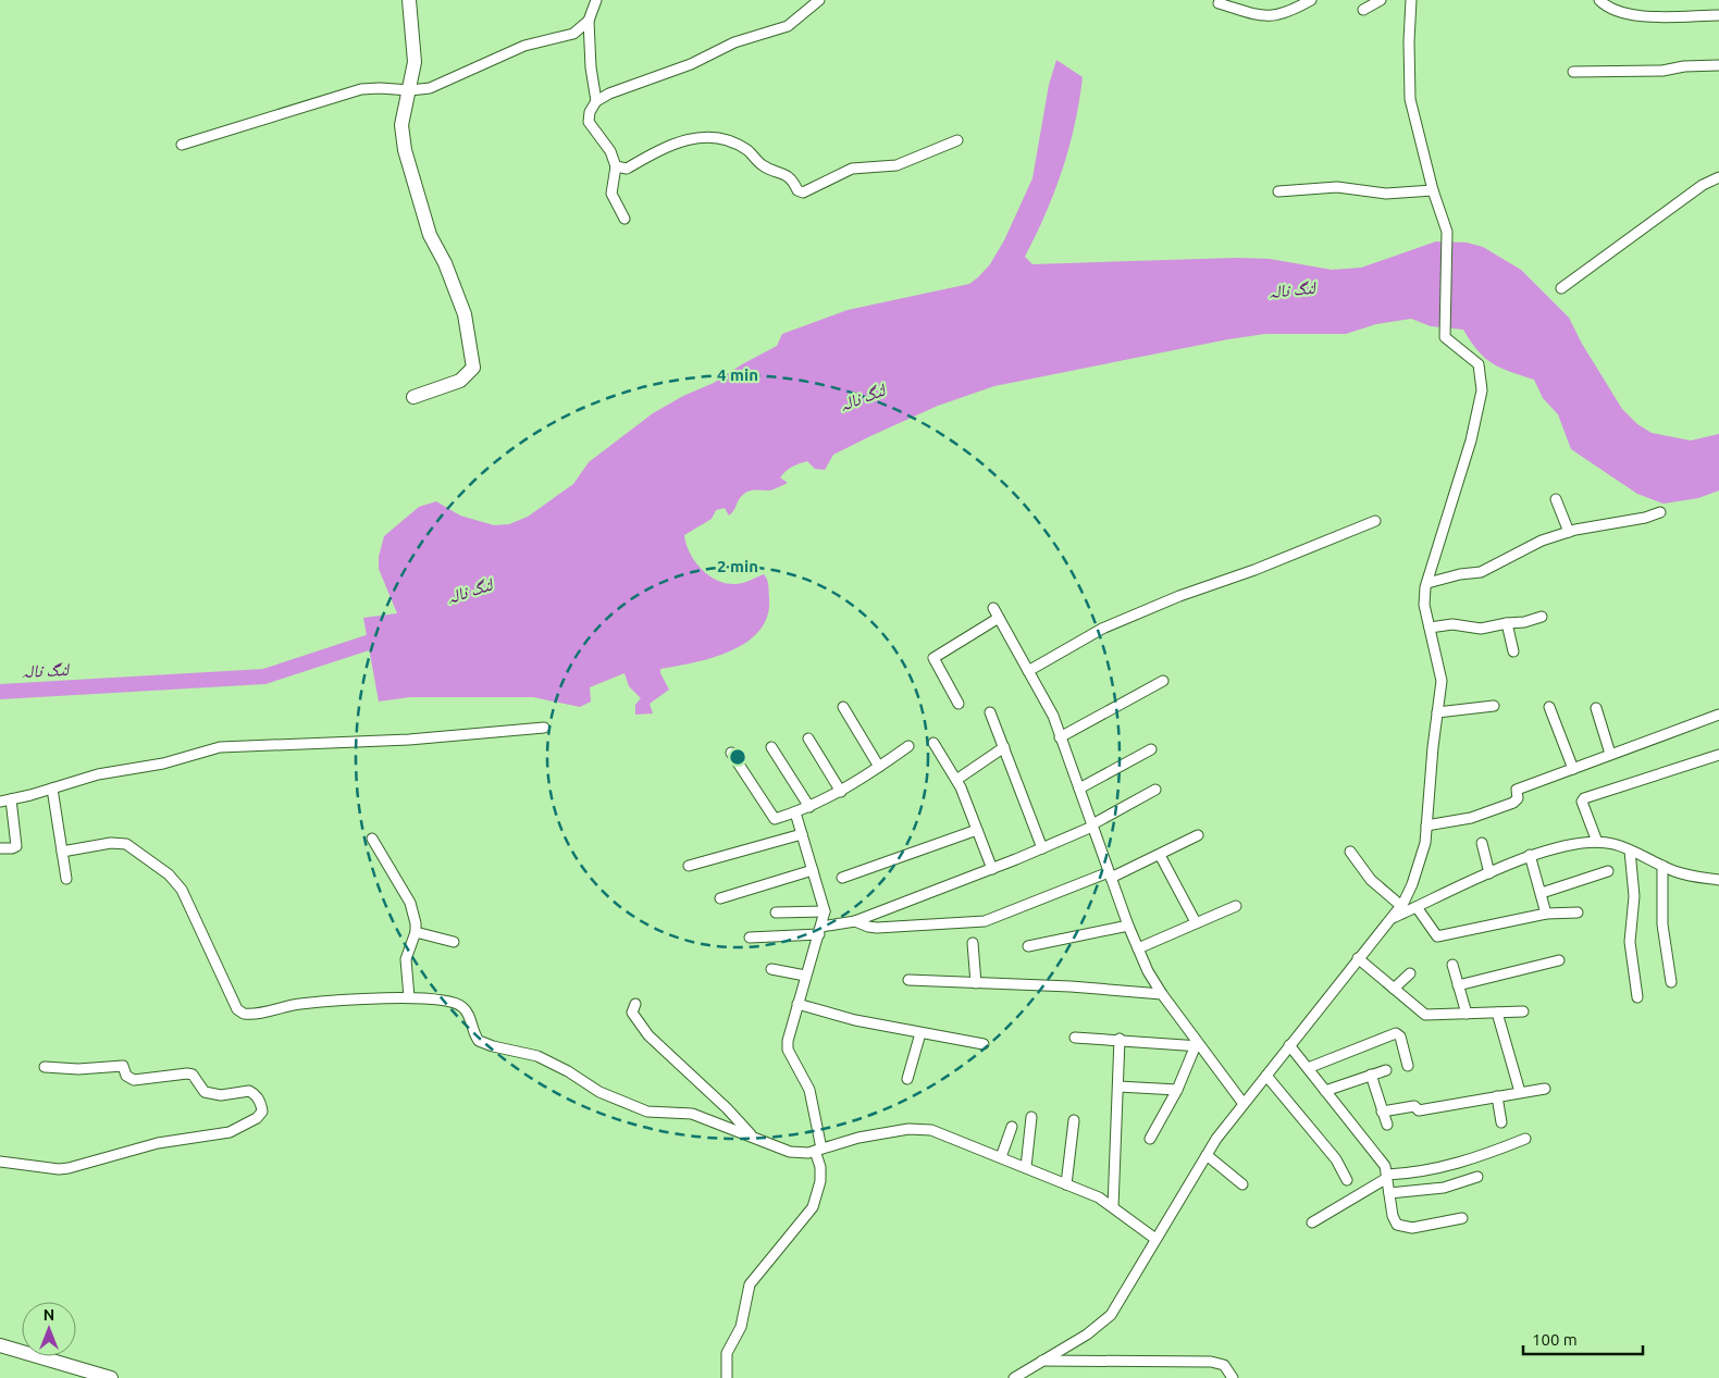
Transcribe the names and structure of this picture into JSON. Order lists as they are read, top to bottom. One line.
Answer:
{"water":["لنگ نالہ"],"scale_bar":"100 m","north":"top","rings":["4 min","2 min"]}
